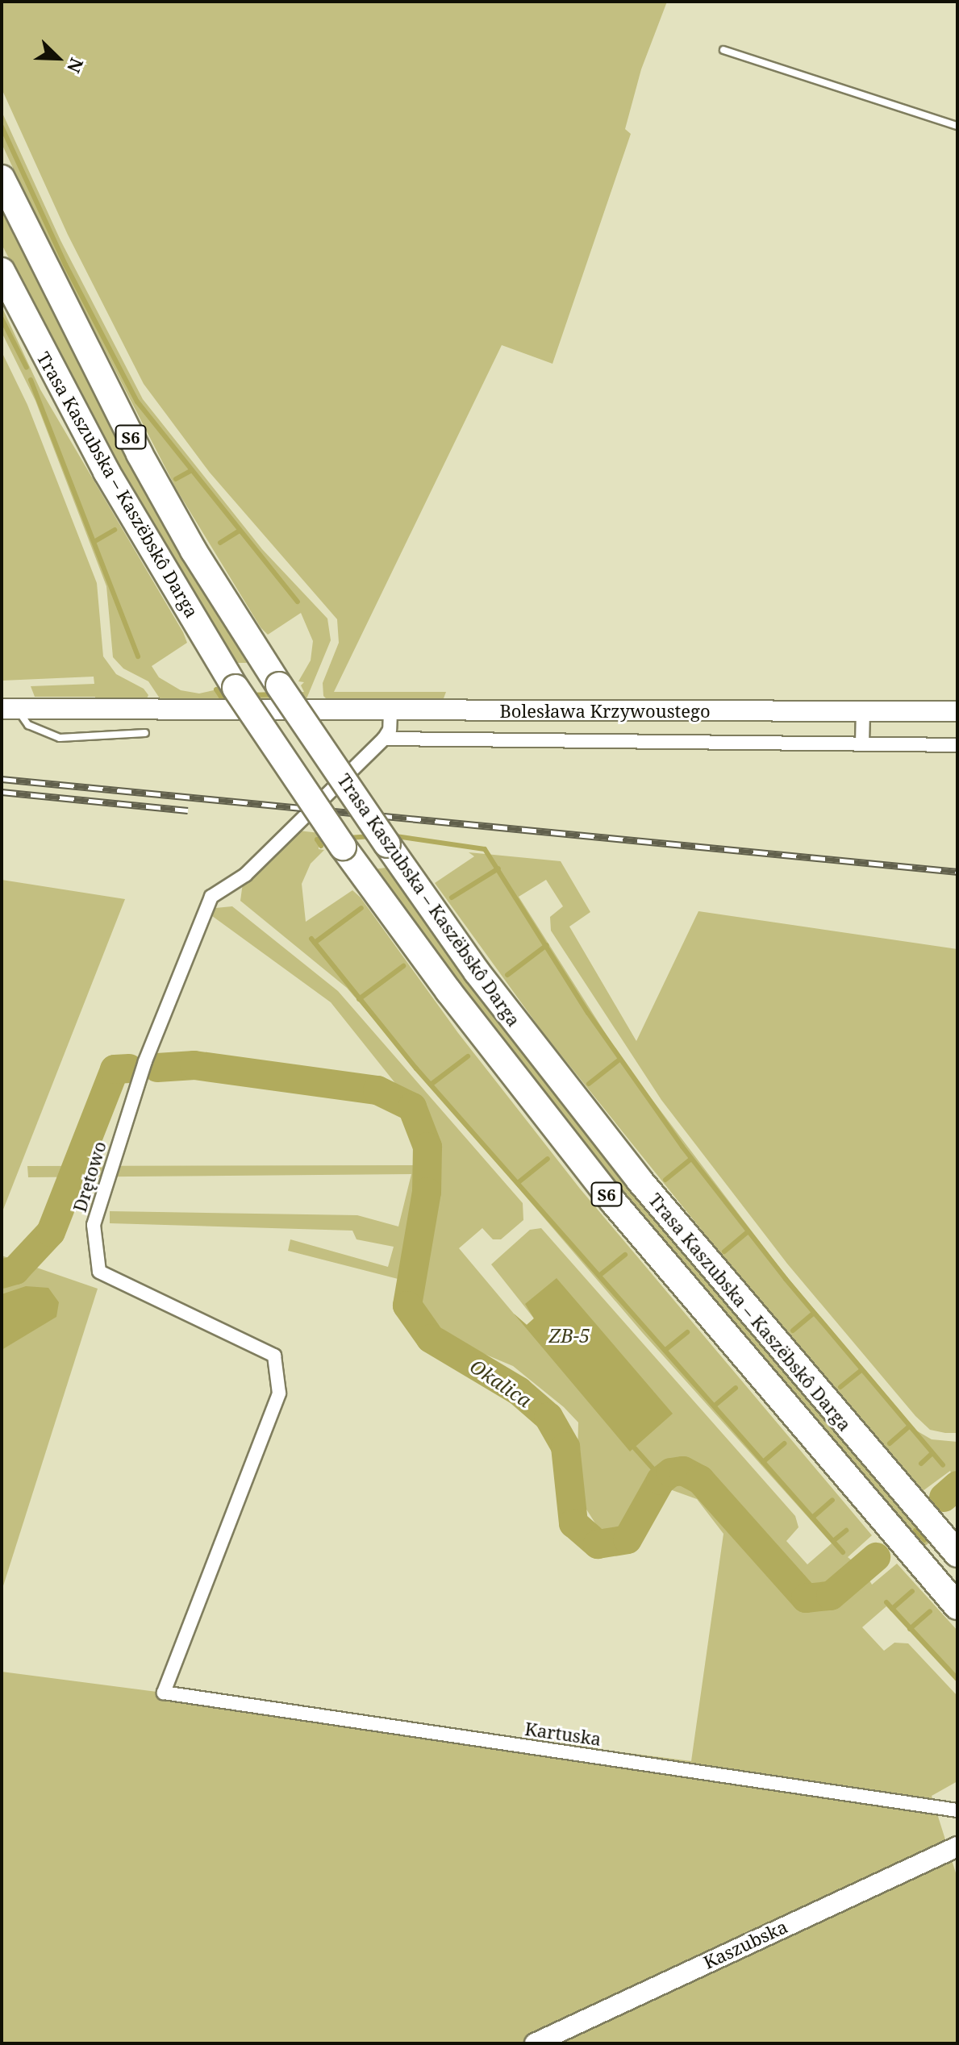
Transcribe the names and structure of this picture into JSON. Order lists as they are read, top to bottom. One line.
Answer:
{"streets":{"highway":["S6","Trasa Kaszubska – Kaszëbskô Darga"],"main road":["Bolesława Krzywoustego","Kaszubska"],"street":["Drętowo","Kartuska"]},"crossings":[["Drętowo","Kartuska"]],"water":["ZB-5","Okalica"],"north":"bottom right"}
